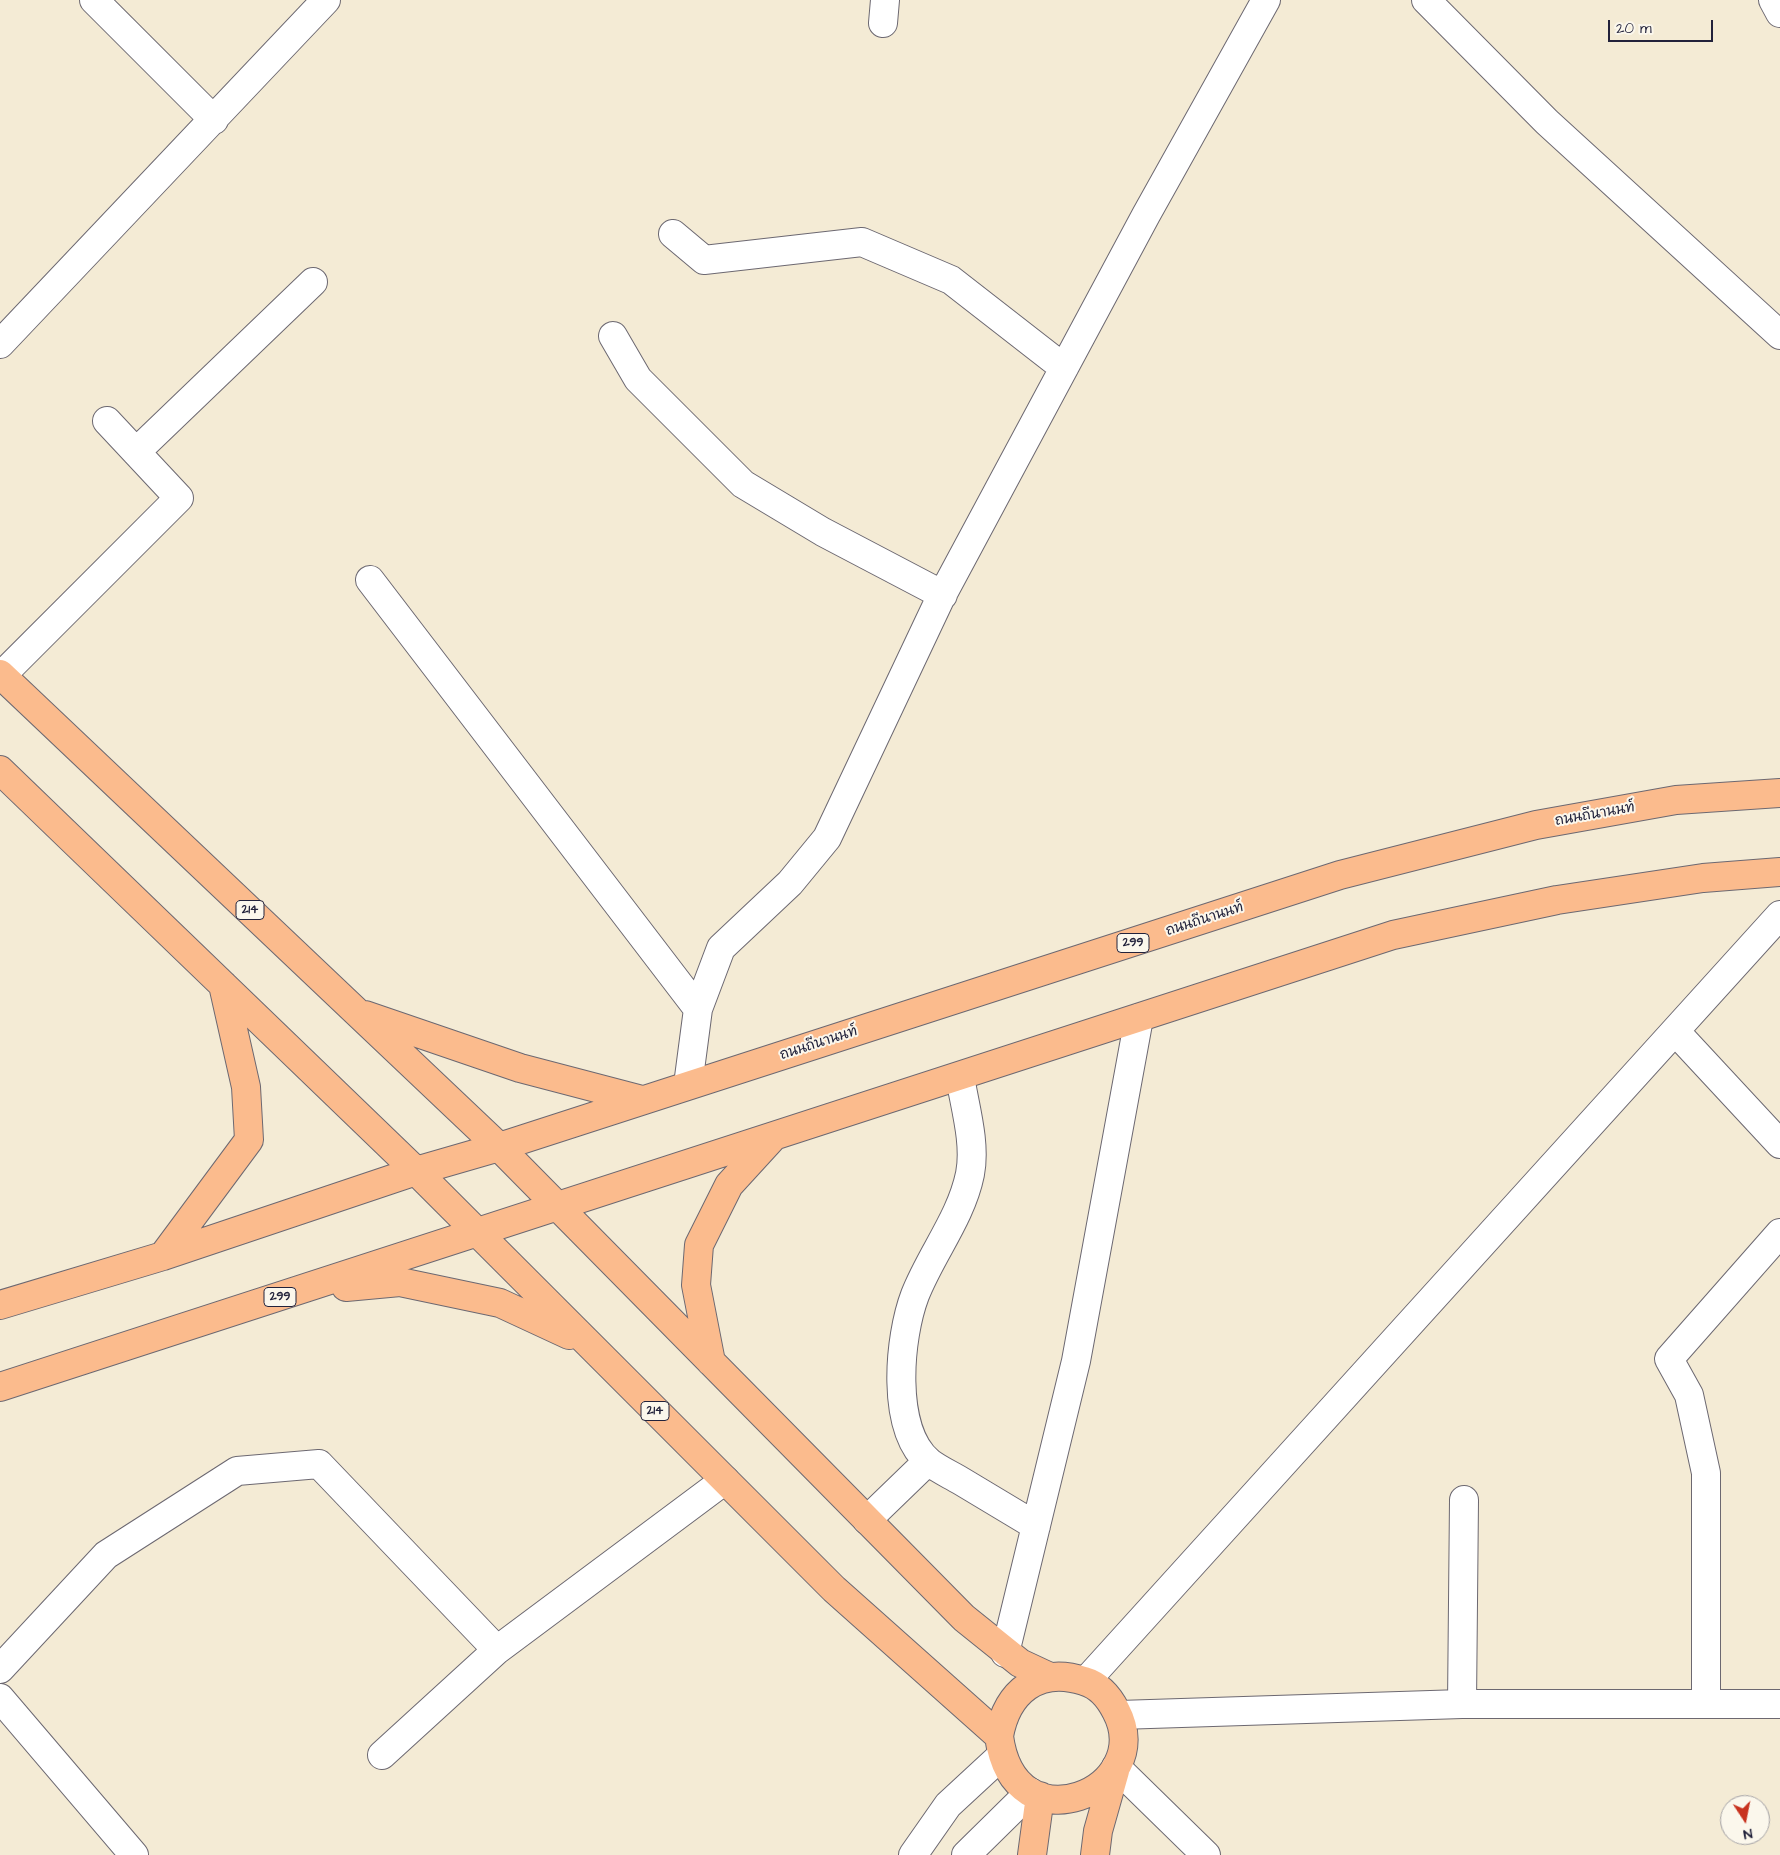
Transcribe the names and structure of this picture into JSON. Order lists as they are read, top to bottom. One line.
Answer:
{"streets":{"main road":["ถนนถีนานนท์","214","299"]},"crossings":[["ถนนถีนานนท์","214"],["ถนนถีนานนท์","299"],["214","299"]],"scale_bar":"20 m","north":"bottom"}
